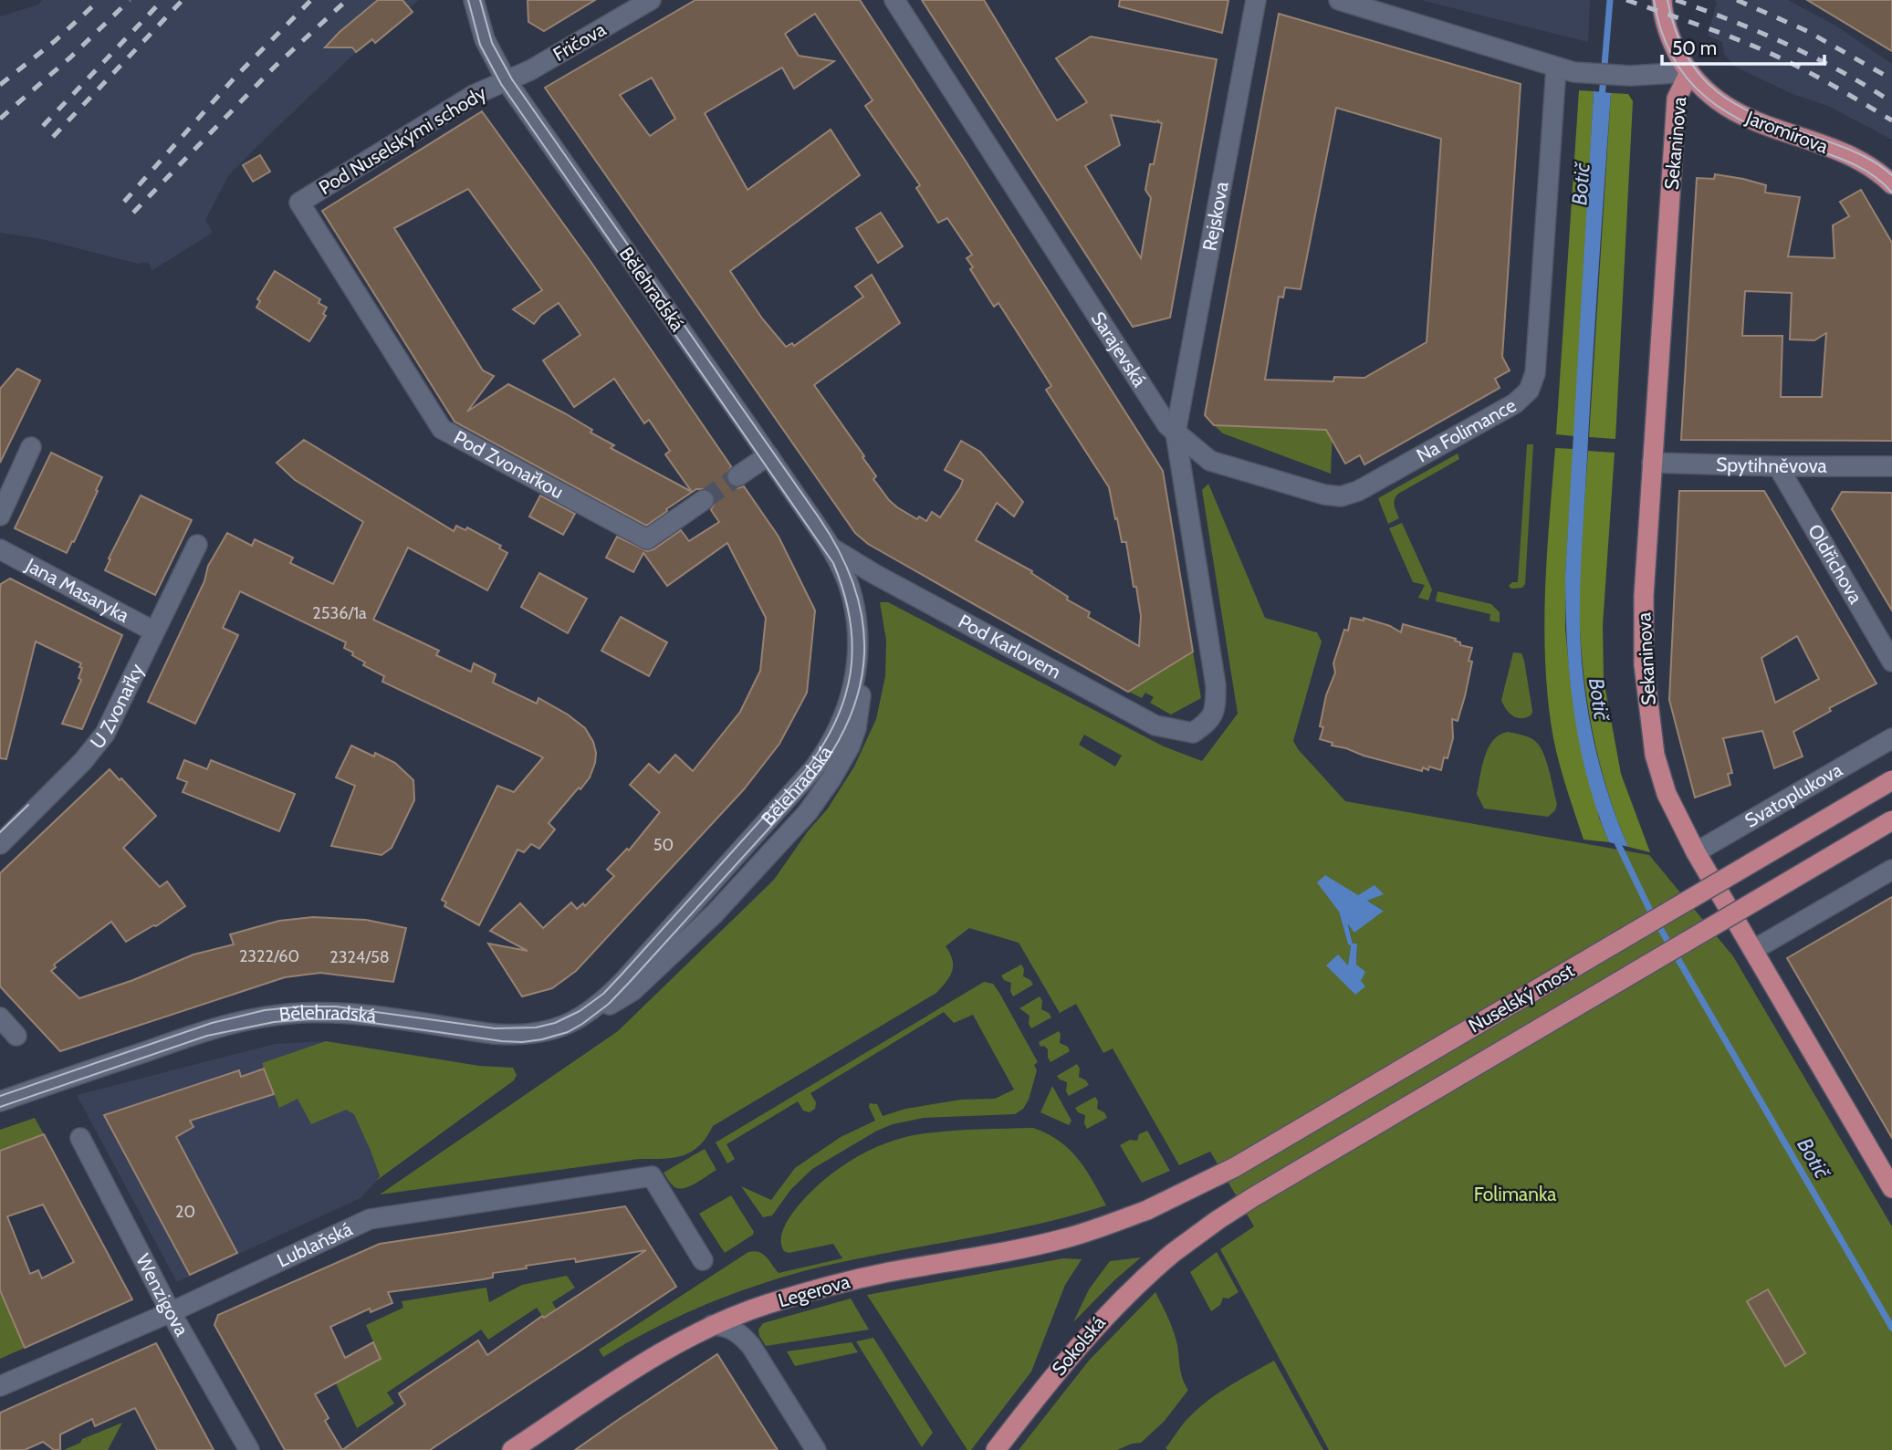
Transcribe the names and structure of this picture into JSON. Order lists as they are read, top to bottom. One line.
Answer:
{"streets":{"main road":["Jaromírova","Sekaninova","Nuselský most","Legerova","Sokolská"],"street":["Fričova","Pod Nuselskými schody","Rejskova","Bělehradská","Sarajevská","Na Folimance","Pod Zvonařkou","Spytihněvova","Oldřichova","Jana Masaryka","Pod Karlovem","U Zvonařky","Svatoplukova","Lublaňská","Wenzigova"]},"crossings":[["Fričova","Pod Nuselskými schody"],["Fričova","Bělehradská"],["Jaromírova","Sekaninova"],["Pod Nuselskými schody","Bělehradská"],["Pod Nuselskými schody","Pod Zvonařkou"],["Sekaninova","Spytihněvova"],["Sekaninova","Svatoplukova"],["Rejskova","Sarajevská"],["Rejskova","Na Folimance"],["Bělehradská","Pod Karlovem"],["Sarajevská","Na Folimance"],["Sarajevská","Pod Karlovem"],["Spytihněvova","Oldřichova"],["Jana Masaryka","U Zvonařky"],["Nuselský most","Legerova"],["Nuselský most","Sokolská"],["Lublaňská","Wenzigova"]],"water":["Botič"],"parks":["Folimanka"],"house_numbers":["2536/1a","50","2322/60","2324/58","20"],"scale_bar":"50 m"}
